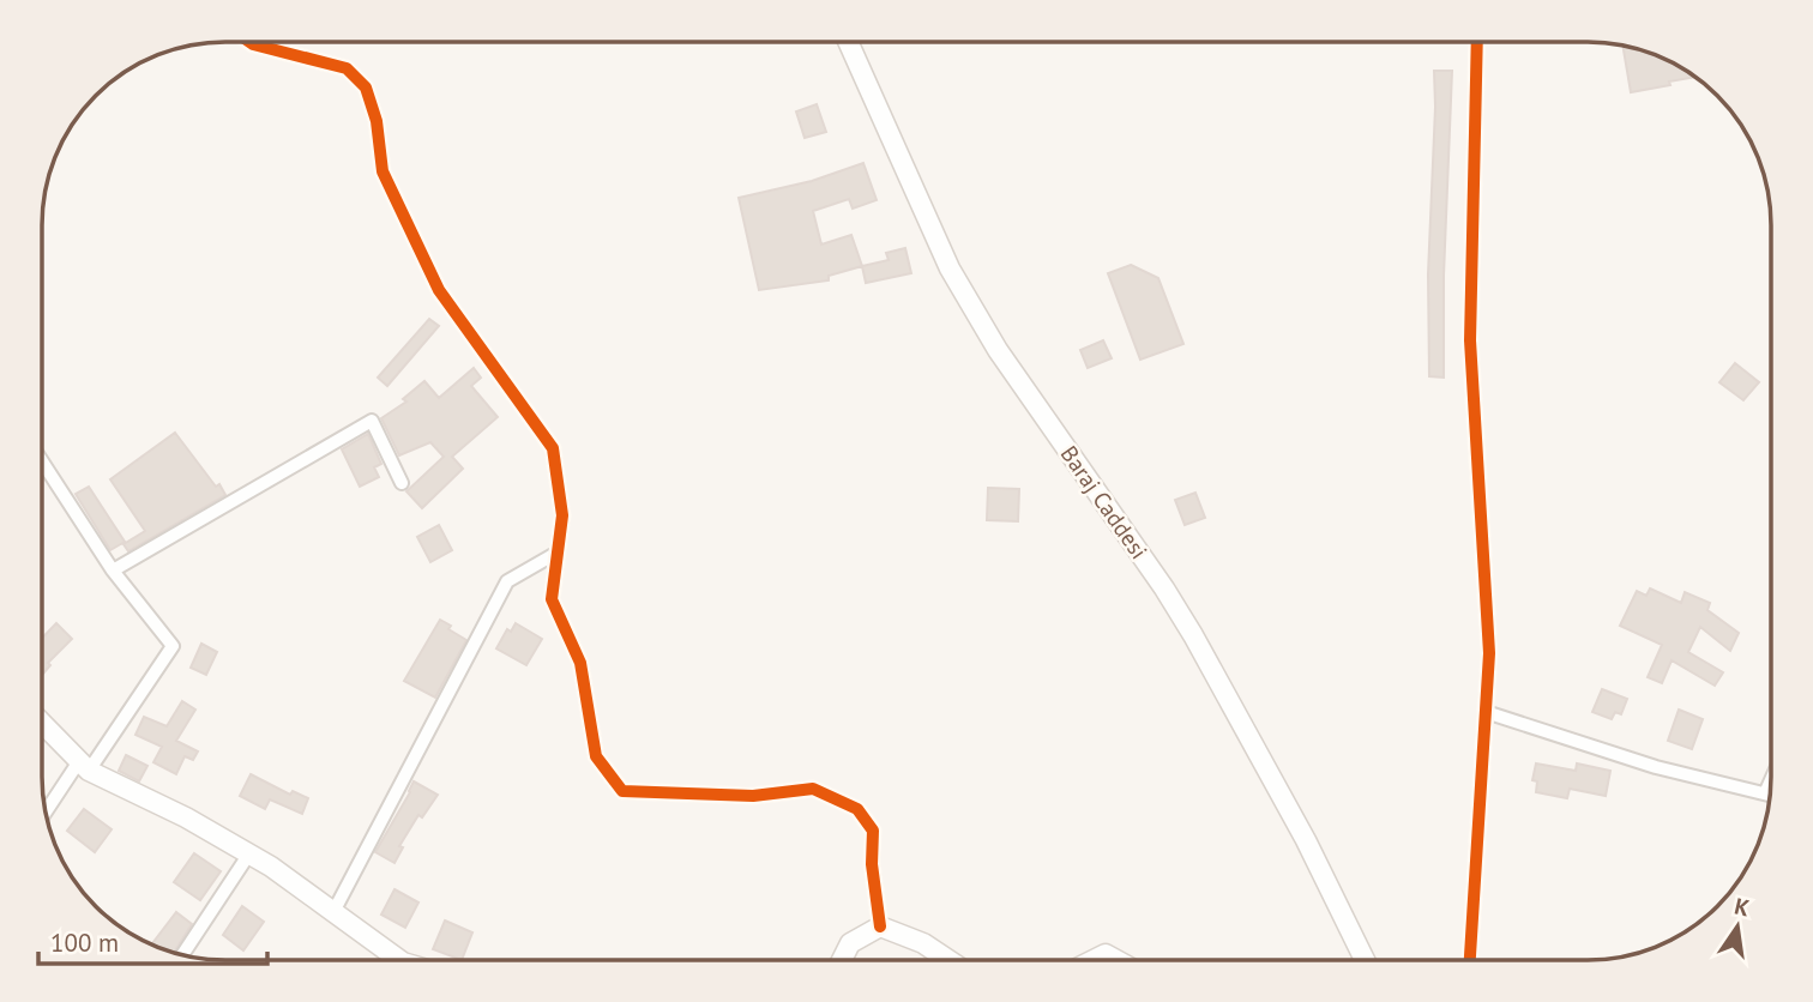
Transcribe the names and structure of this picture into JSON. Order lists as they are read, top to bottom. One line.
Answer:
{"streets":{"main road":["Baraj Caddesi"]},"scale_bar":"100 m","north":"top"}
